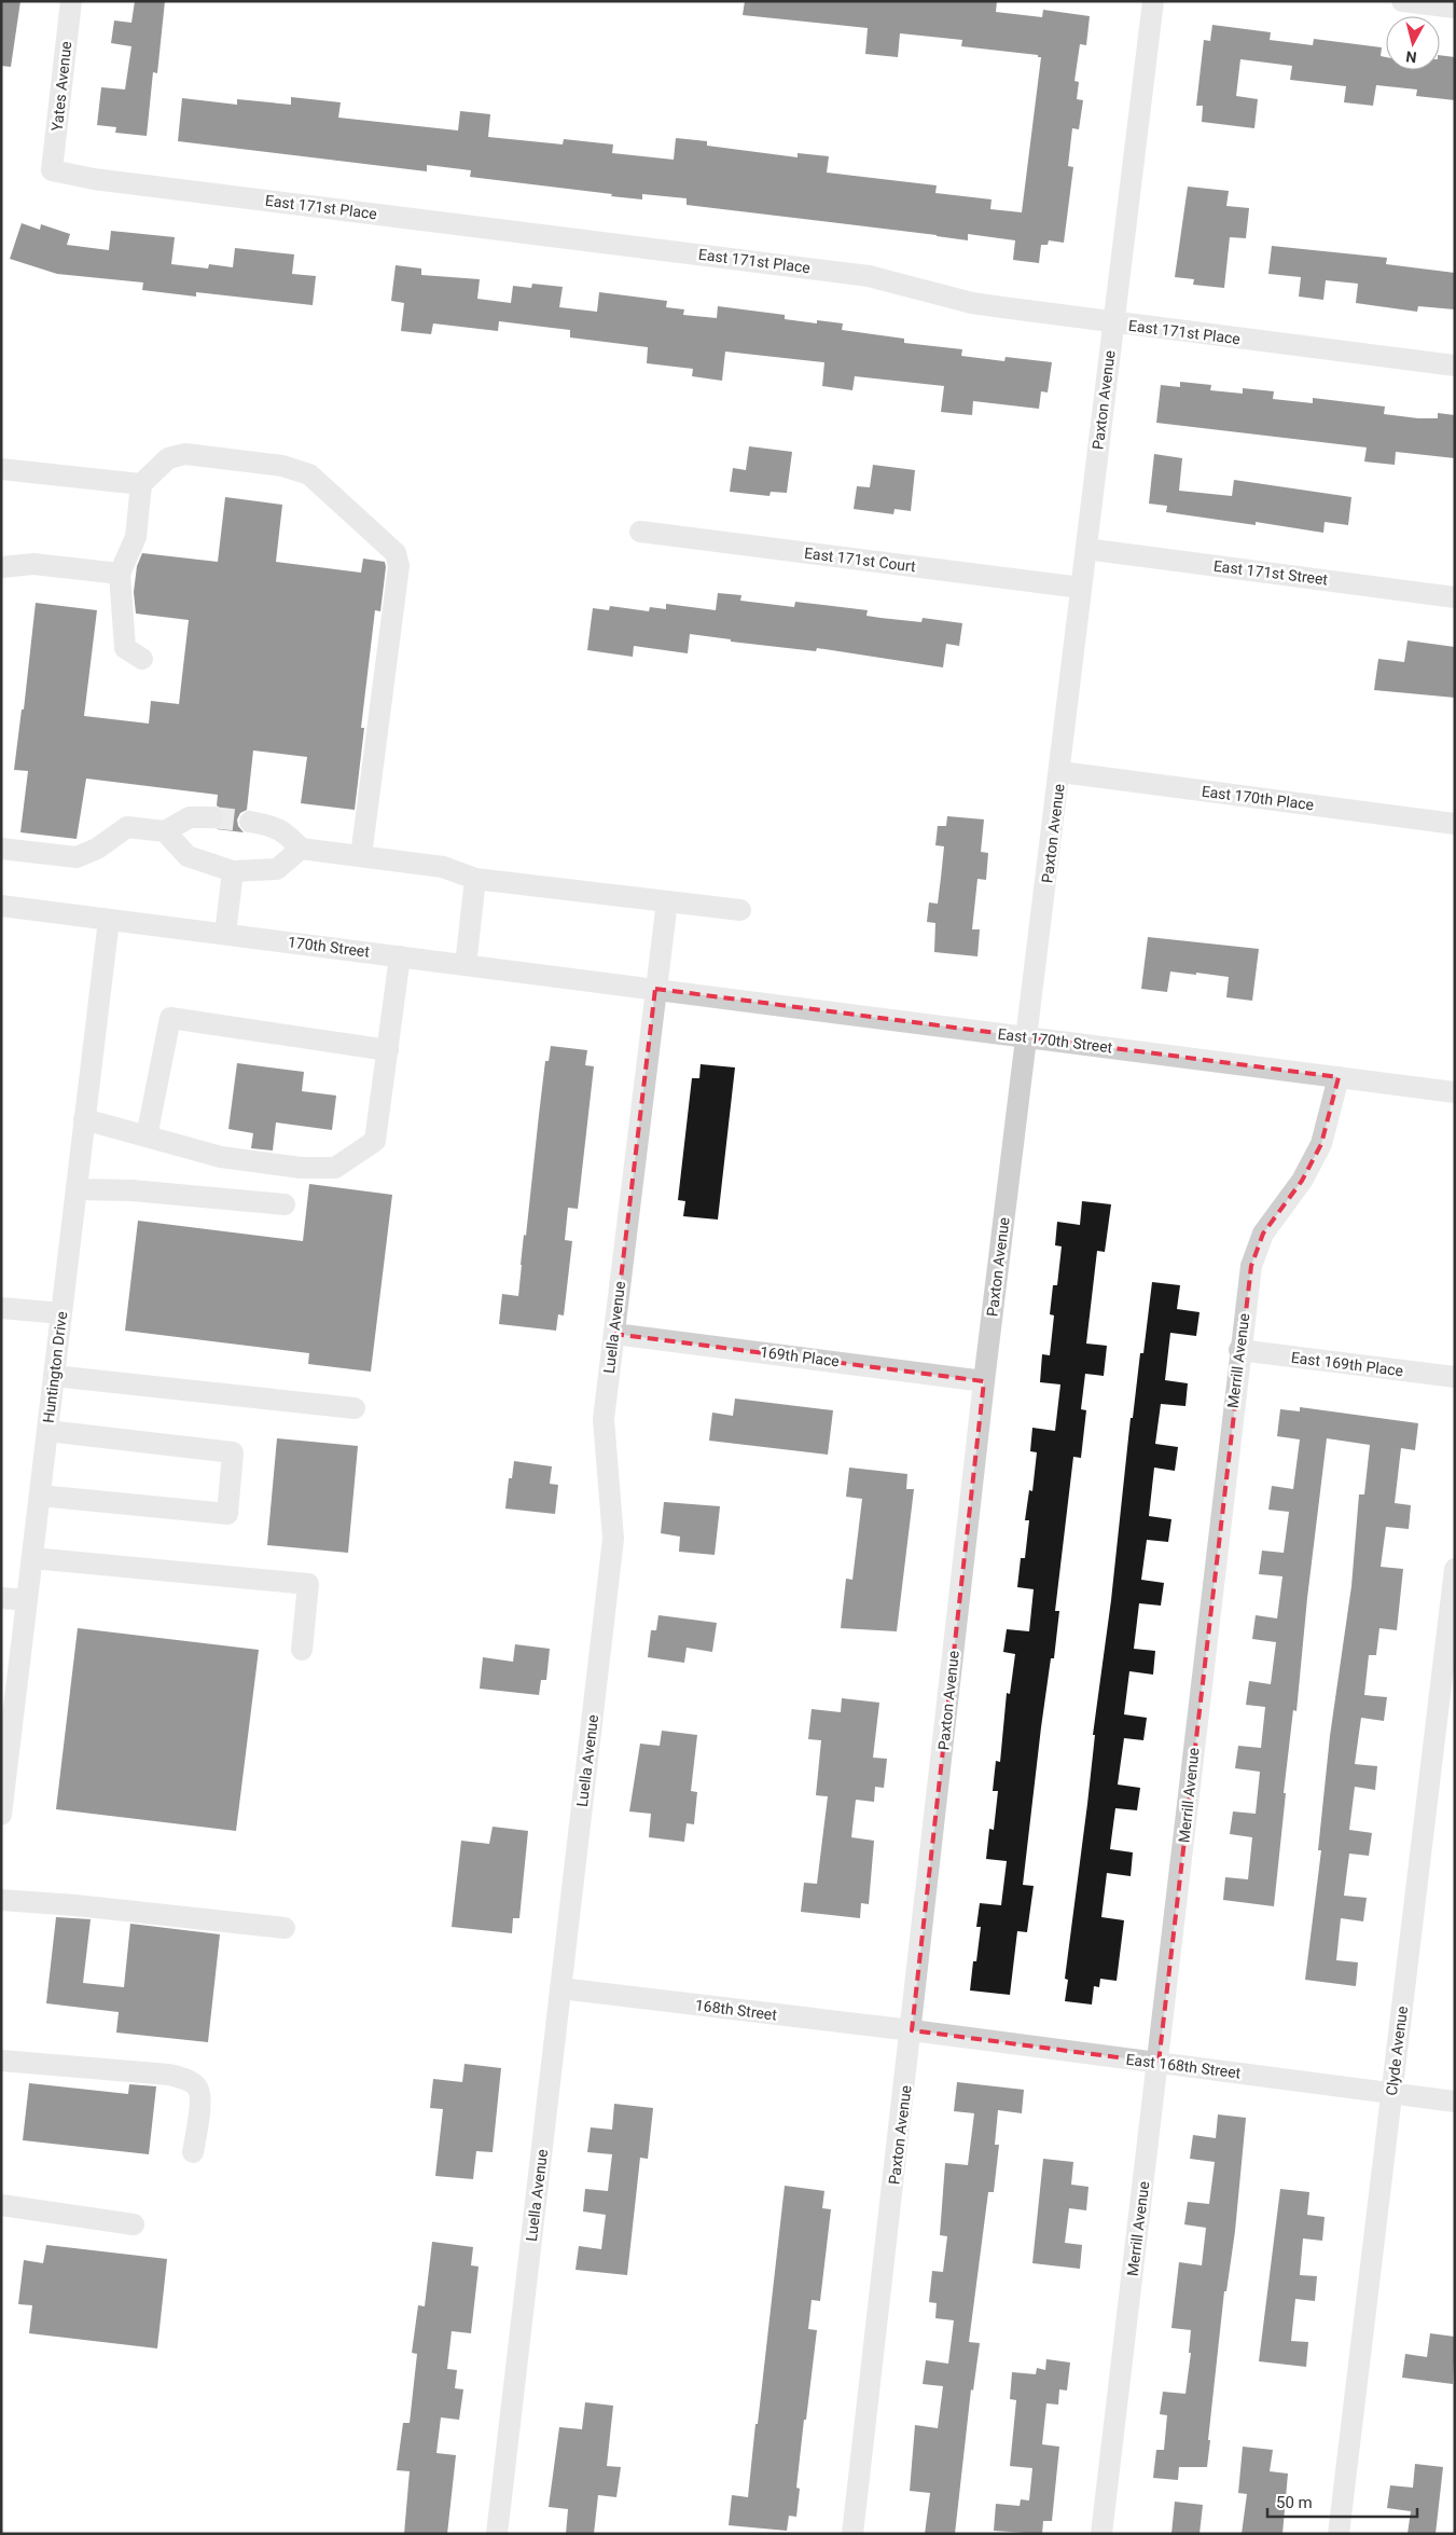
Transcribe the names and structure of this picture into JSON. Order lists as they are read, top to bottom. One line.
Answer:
{"streets":{"street":["Yates Avenue","East 171st Place","Paxton Avenue","East 171st Court","East 171st Street","East 170th Place","170th Street","East 170th Street","Luella Avenue","169th Place","Merrill Avenue","East 169th Place","Huntington Drive","168th Street","Clyde Avenue","East 168th Street"]},"crossings":[["Yates Avenue","East 171st Place"],["East 171st Place","Paxton Avenue"],["Paxton Avenue","East 171st Court"],["Paxton Avenue","East 171st Street"],["Paxton Avenue","East 170th Place"],["Paxton Avenue","East 170th Street"],["Paxton Avenue","169th Place"],["Paxton Avenue","168th Street"],["Paxton Avenue","East 168th Street"],["170th Street","East 170th Street"],["170th Street","Luella Avenue"],["170th Street","Huntington Drive"],["East 170th Street","Luella Avenue"],["East 170th Street","Merrill Avenue"],["Luella Avenue","169th Place"],["Luella Avenue","168th Street"],["Merrill Avenue","East 169th Place"],["Merrill Avenue","East 168th Street"],["168th Street","East 168th Street"],["Clyde Avenue","East 168th Street"]],"scale_bar":"50 m","north":"bottom"}
